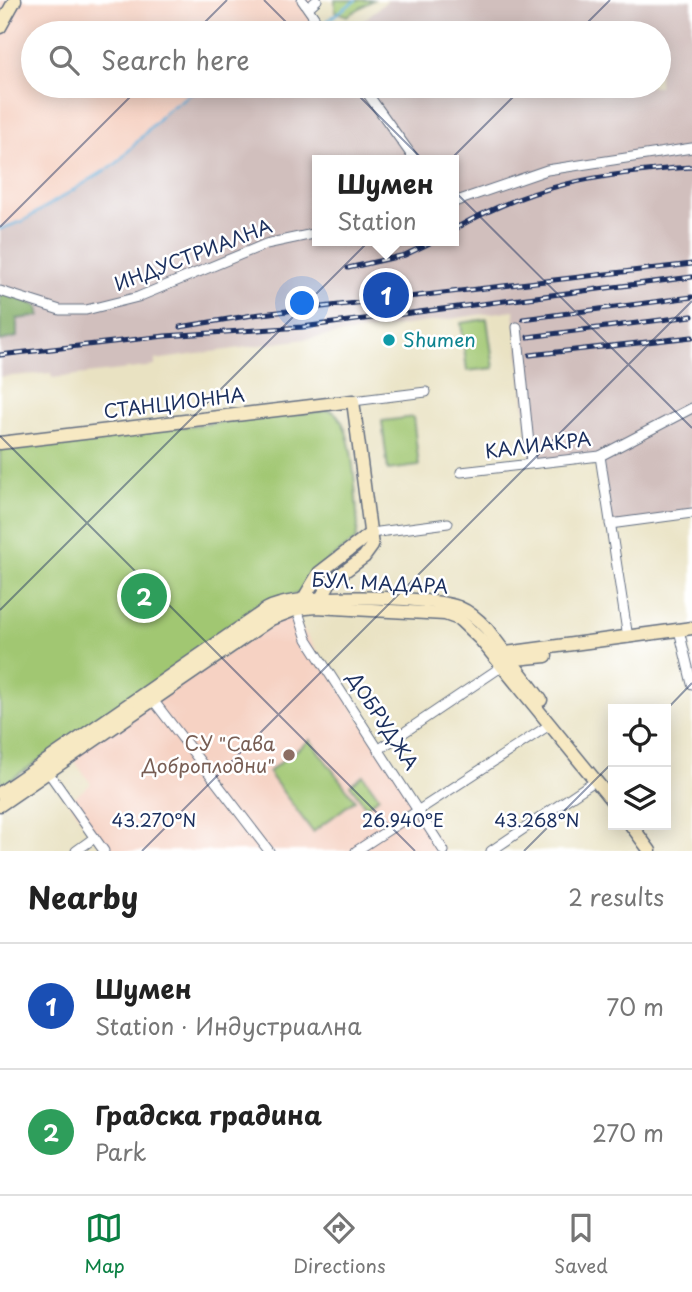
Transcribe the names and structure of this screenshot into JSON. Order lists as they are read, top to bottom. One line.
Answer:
{"streets":{"main road":["СТАНЦИОННА","БУЛ. МАДАРА"],"street":["ИНДУСТРИАЛНА","КАЛИАКРА","ДОБРУДЖА"]},"crossings":[["БУЛ. МАДАРА","ДОБРУДЖА"]],"places":["Shumen","СУ \"Сава Доброплодни\""],"page":{"search":"Search here","popup":["Шумен","Station"],"pins":["1","2"],"heading":["Nearby","2 results"],"list":[{"mark":"1","name":"Шумен","note":"Station · Индустриална","value":"70 m"},{"mark":"2","name":"Градска градина","note":"Park","value":"270 m"}],"nav":["Map","Directions","Saved"]},"coordinates":["43.270°N","26.940°E","43.268°N"]}
